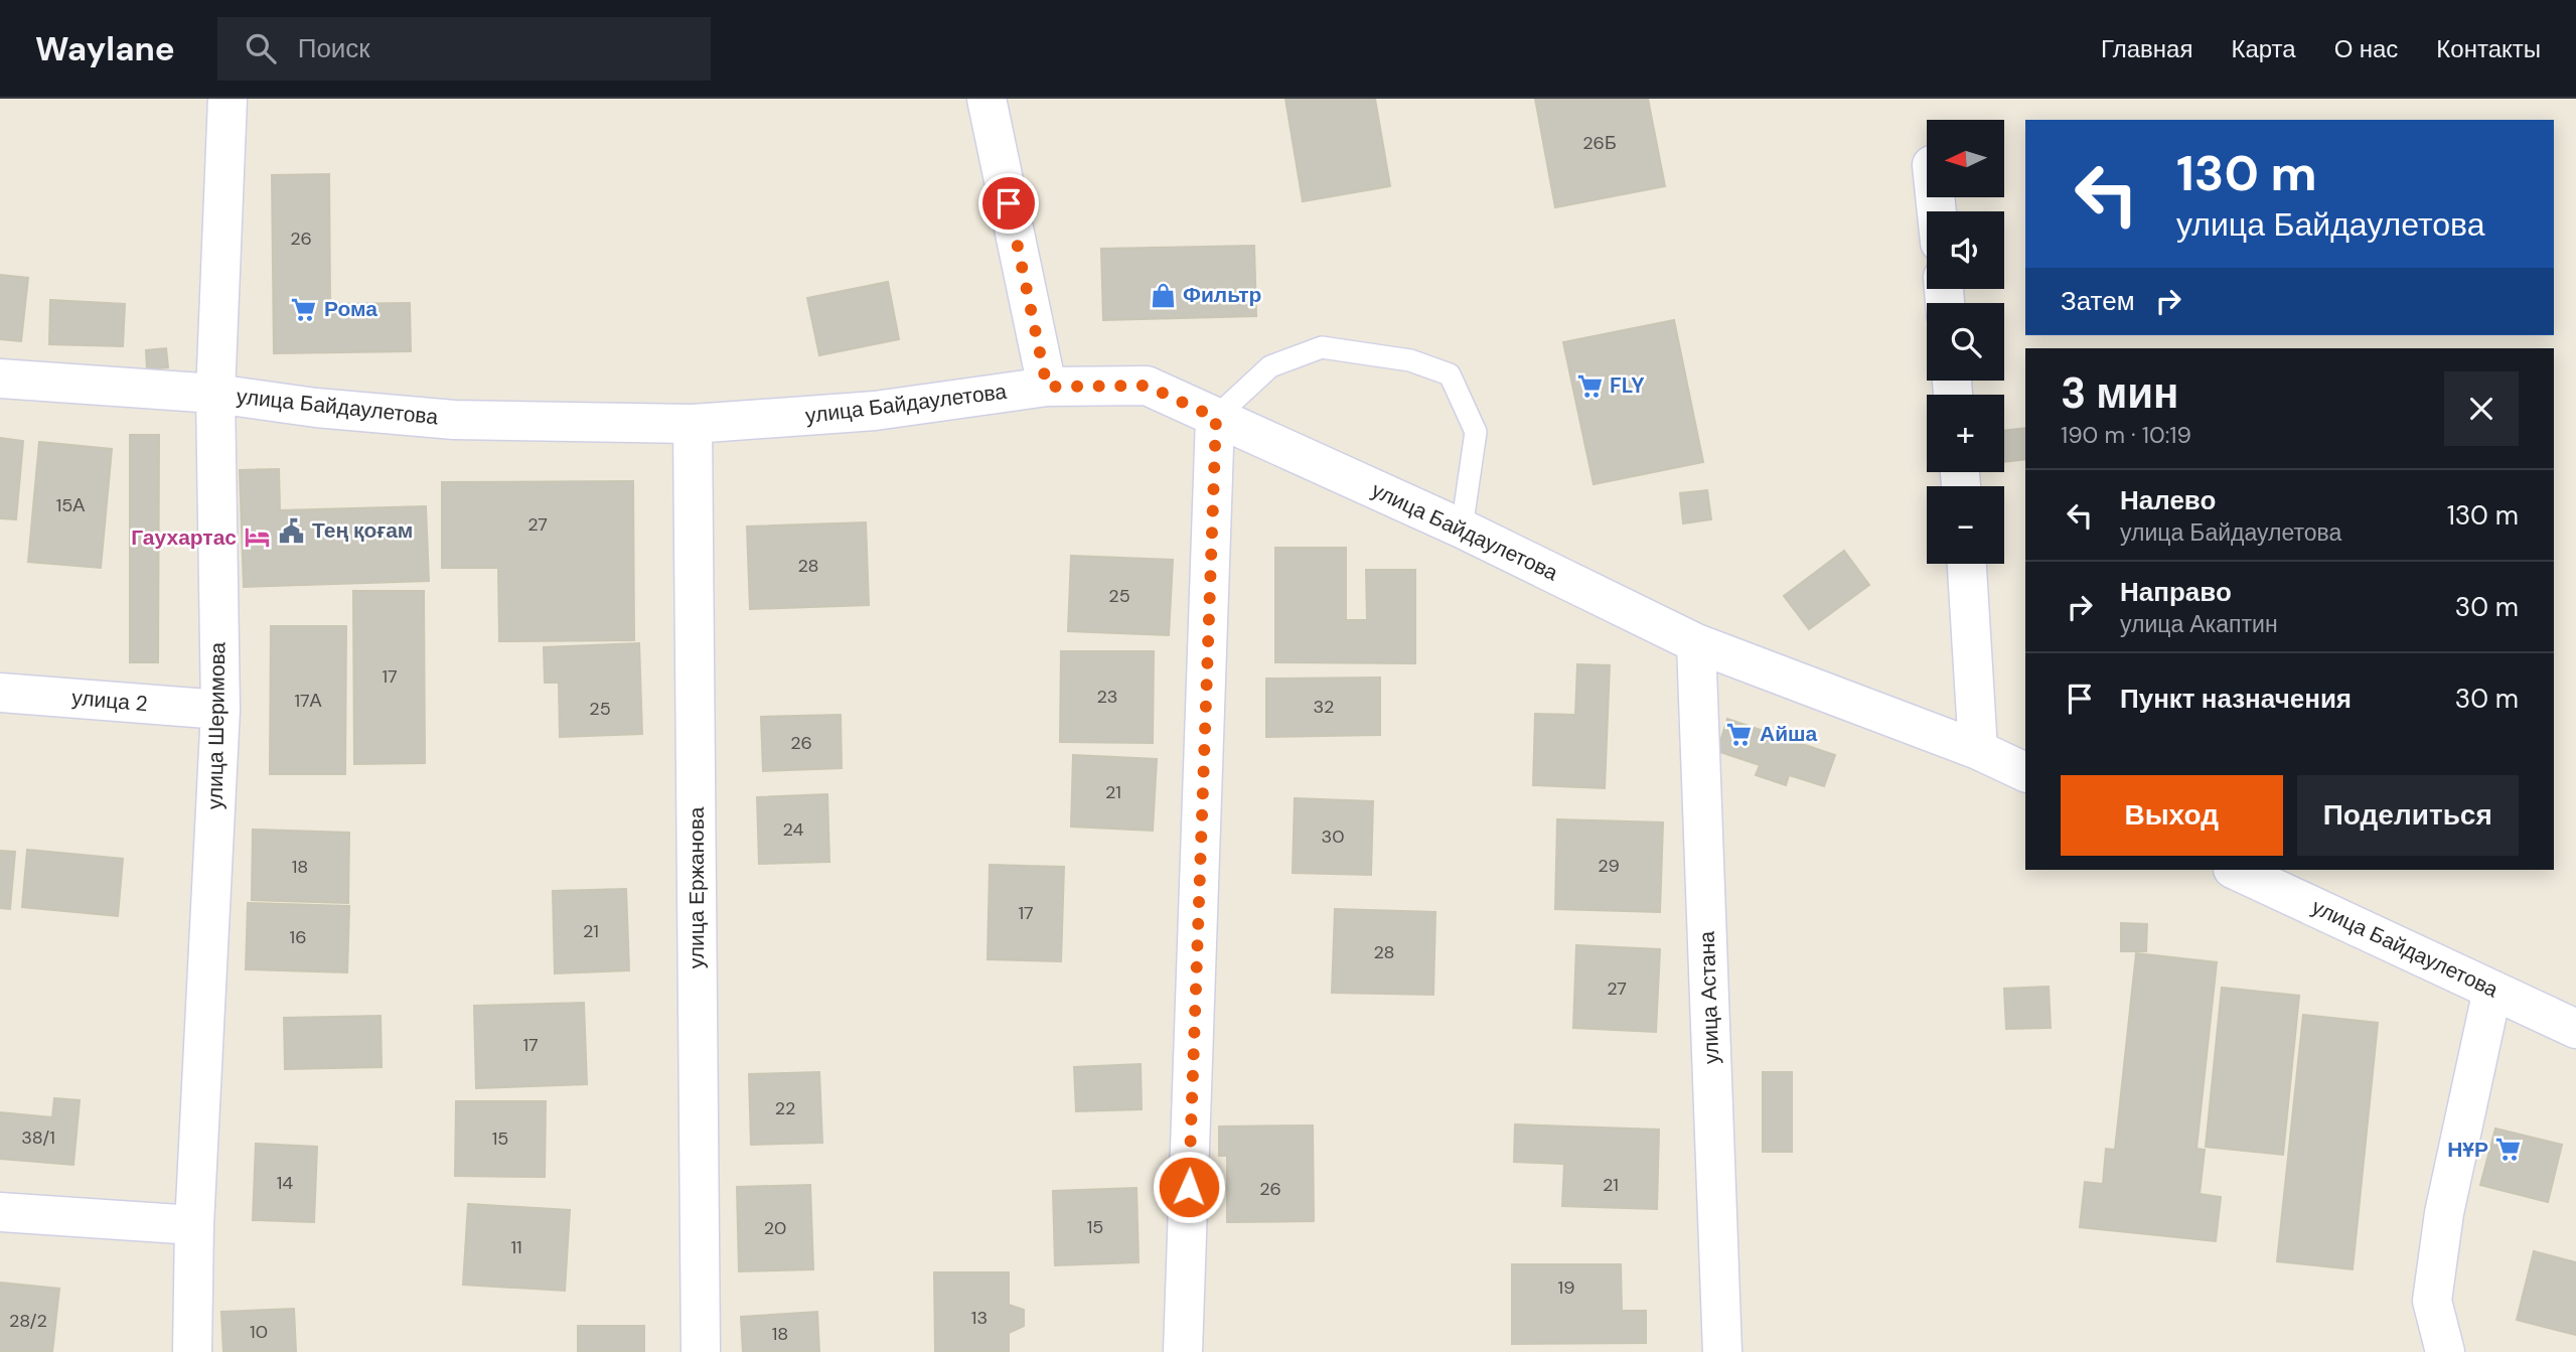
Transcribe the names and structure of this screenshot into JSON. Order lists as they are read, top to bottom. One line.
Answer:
{"streets":{"street":["улица Байдаулетова","улица 2","улица Шеримова","улица Ержанова","улица Астана"]},"crossings":[["улица Байдаулетова","улица Шеримова"],["улица Байдаулетова","улица Ержанова"],["улица Байдаулетова","улица Астана"],["улица 2","улица Шеримова"]],"places":{"shop":["Фильтр"],"supermarket":["Рома","FLY","Айша","НҰР"],"public building":["Тең қоғам"],"hotel":["Гаухартас"]},"house_numbers":["26Б","26","15А","27","28","25","17","23","17А","32","25","26","21","24","30","29","18","17","21","16","28","27","17","22","38/1","15","14","21","26","15","20","11","19","13","28/2","10","18"],"north":"left","page":{"header":"Waylane","search":"Поиск","nav":["Главная","Карта","О нас","Контакты"],"map_buttons":["+","−"],"turn":["130 m","улица Байдаулетова"],"then":"Затем","heading":["3 мин","190 m · 10:19"],"list":[{"name":"Налево","note":"улица Байдаулетова","value":"130 m"},{"name":"Направо","note":"улица Акаптин","value":"30 m"},{"name":"Пункт назначения","value":"30 m"}],"buttons":["Выход","Поделиться"]}}
